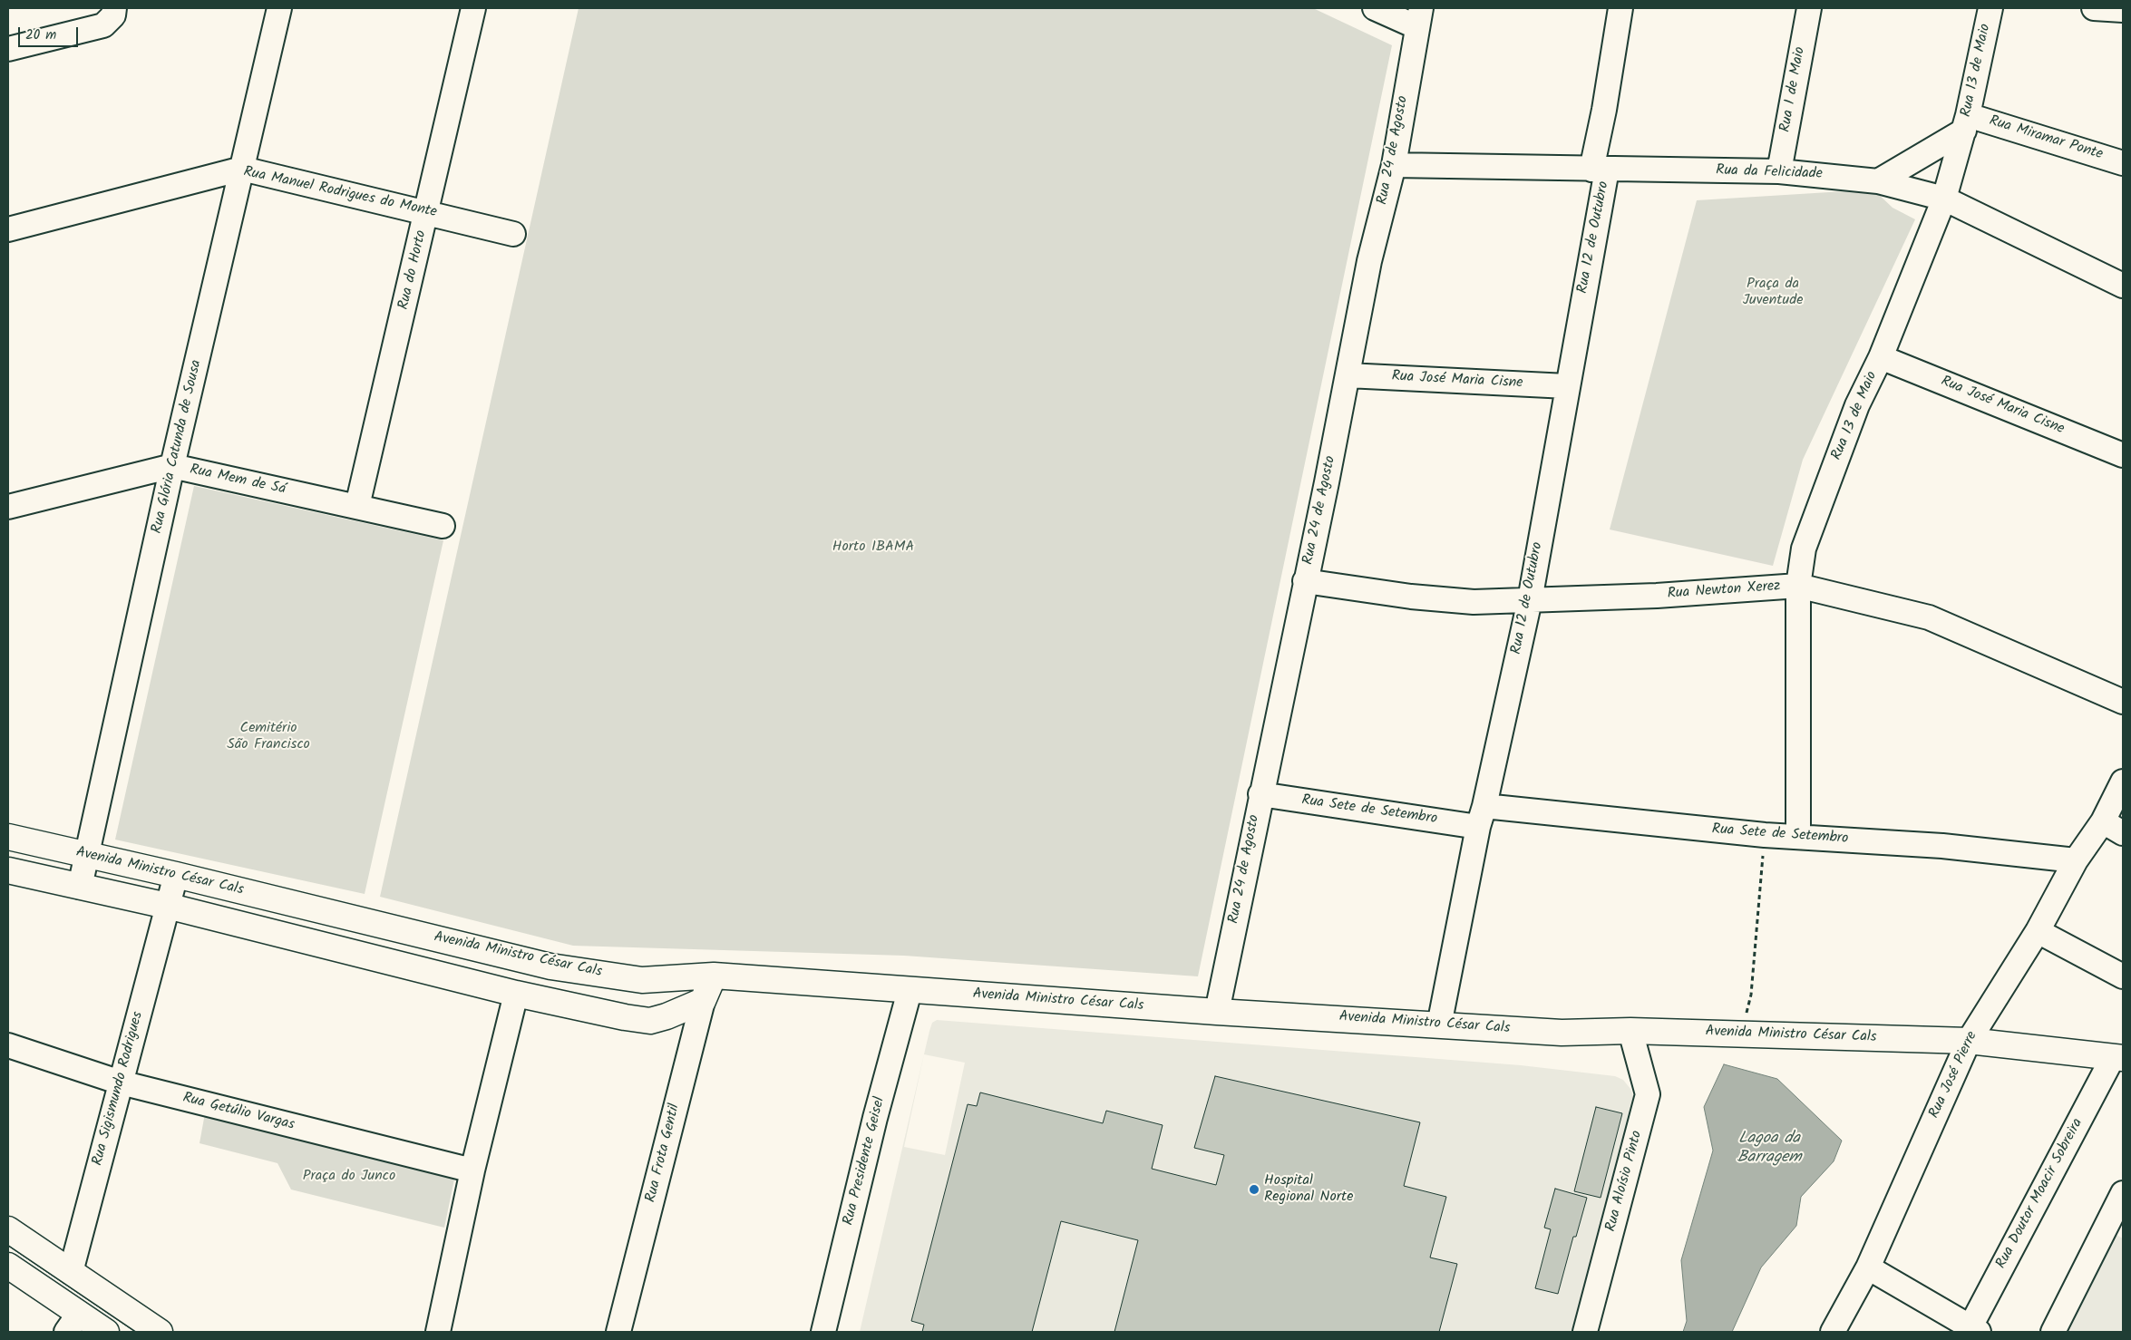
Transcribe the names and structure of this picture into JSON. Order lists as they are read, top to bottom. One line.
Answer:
{"streets":{"main road":["Avenida Ministro César Cals","Rua Frota Gentil"],"street":["Rua 13 de Maio","Rua 1 de Maio","Rua Miramar Ponte","Rua 24 de Agosto","Rua da Felicidade","Rua Manuel Rodrigues do Monte","Rua 12 de Outubro","Rua do Horto","Rua José Maria Cisne","Rua Glória Catunda de Sousa","Rua Mem de Sá","Rua Newton Xerez","Rua Sete de Setembro","Rua José Pierre","Rua Sigismundo Rodrigues","Rua Getúlio Vargas","Rua Presidente Geisel","Rua Aloísio Pinto","Rua Doutor Moacir Sobreira"]},"crossings":[["Rua 13 de Maio","Rua Miramar Ponte"],["Rua 13 de Maio","Rua da Felicidade"],["Rua 13 de Maio","Rua José Maria Cisne"],["Rua 13 de Maio","Rua Newton Xerez"],["Rua 13 de Maio","Rua Sete de Setembro"],["Rua 1 de Maio","Rua da Felicidade"],["Rua 24 de Agosto","Rua da Felicidade"],["Rua 24 de Agosto","Rua José Maria Cisne"],["Rua 24 de Agosto","Rua Newton Xerez"],["Rua 24 de Agosto","Rua Sete de Setembro"],["Rua 24 de Agosto","Avenida Ministro César Cals"],["Rua da Felicidade","Rua 12 de Outubro"],["Rua Manuel Rodrigues do Monte","Rua do Horto"],["Rua Manuel Rodrigues do Monte","Rua Glória Catunda de Sousa"],["Rua 12 de Outubro","Rua José Maria Cisne"],["Rua 12 de Outubro","Rua Newton Xerez"],["Rua 12 de Outubro","Rua Sete de Setembro"],["Rua 12 de Outubro","Avenida Ministro César Cals"],["Rua do Horto","Rua Mem de Sá"],["Rua Glória Catunda de Sousa","Rua Mem de Sá"],["Rua Glória Catunda de Sousa","Avenida Ministro César Cals"],["Rua Sete de Setembro","Rua José Pierre"],["Avenida Ministro César Cals","Rua José Pierre"],["Avenida Ministro César Cals","Rua Sigismundo Rodrigues"],["Avenida Ministro César Cals","Rua Frota Gentil"],["Avenida Ministro César Cals","Rua Presidente Geisel"],["Avenida Ministro César Cals","Rua Aloísio Pinto"],["Avenida Ministro César Cals","Rua Doutor Moacir Sobreira"],["Rua Sigismundo Rodrigues","Rua Getúlio Vargas"]],"water":["Lagoa da Barragem"],"parks":["Praça da Juventude","Horto IBAMA","Cemitério São Francisco","Praça do Junco"],"places":["Hospital Regional Norte"],"scale_bar":"20 m"}
